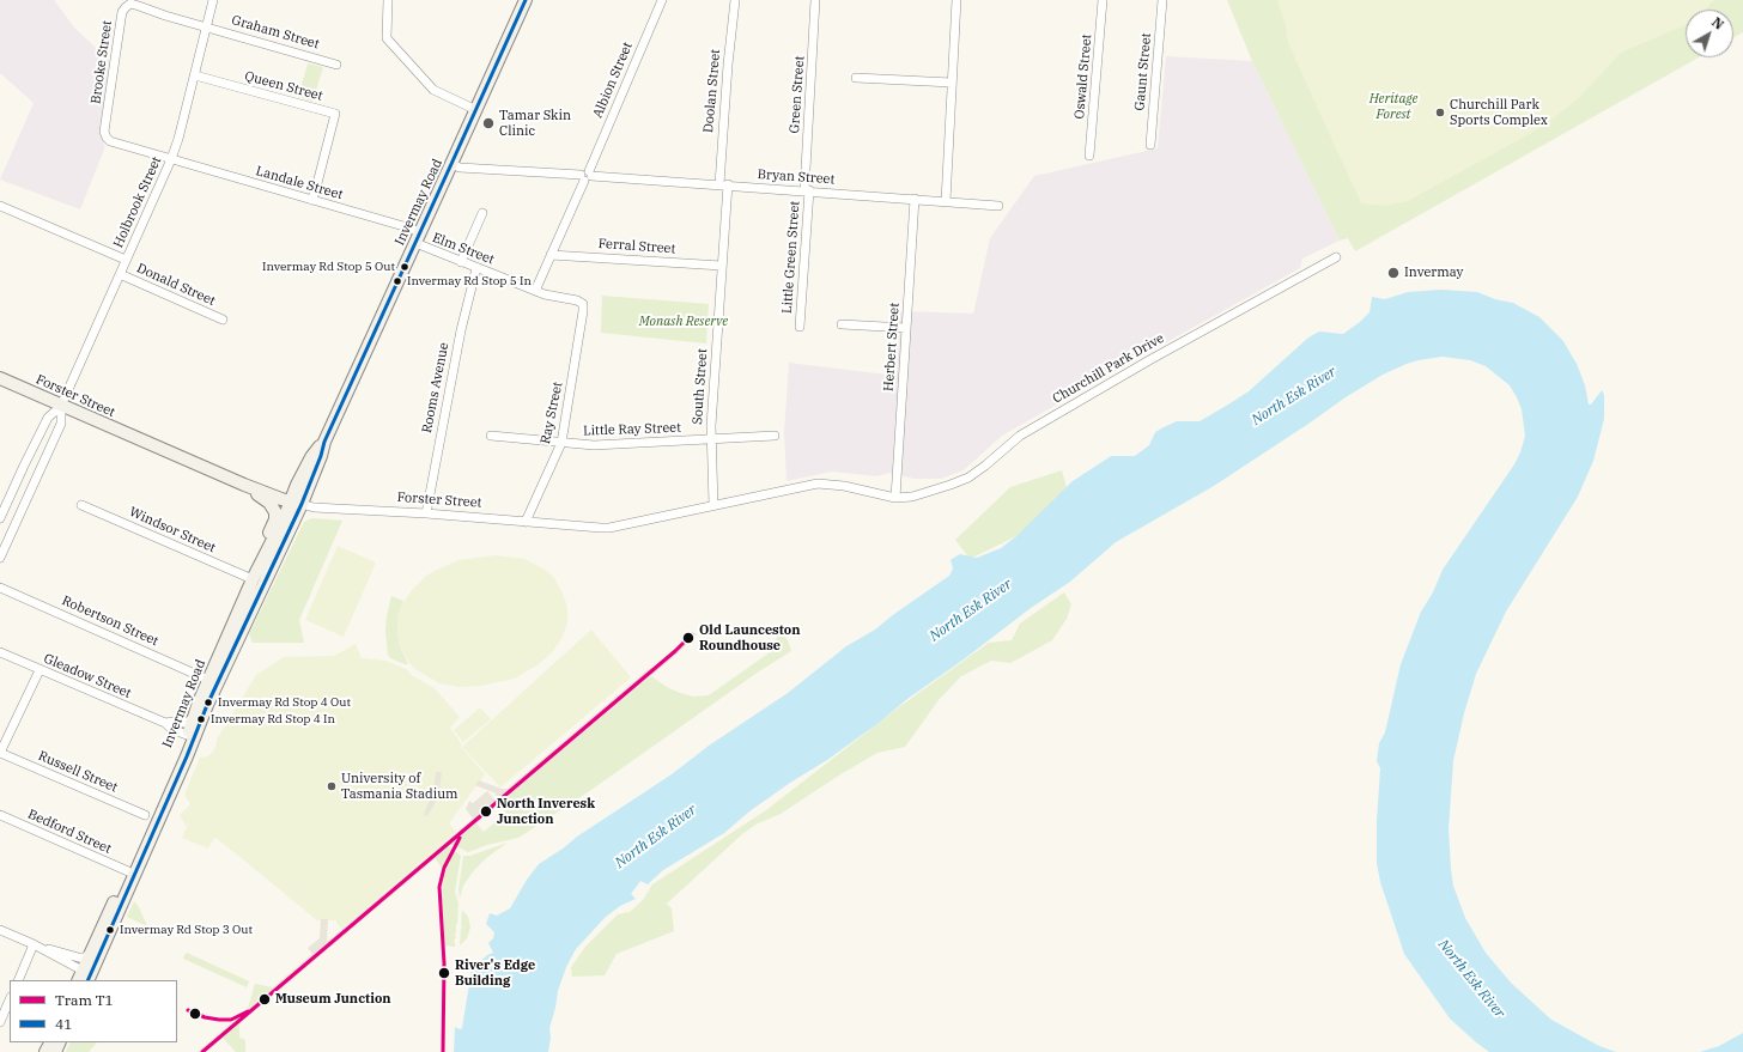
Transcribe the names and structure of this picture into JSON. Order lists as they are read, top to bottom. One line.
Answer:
{"streets":{"main road":["Invermay Road","Forster Street"],"street":["Graham Street","Brooke Street","Gaunt Street","Oswald Street","Albion Street","Queen Street","Doolan Street","Green Street","Bryan Street","Landale Street","Holbrook Street","Ferral Street","Elm Street","Little Green Street","Donald Street","Herbert Street","Churchill Park Drive","South Street","Rooms Avenue","Ray Street","Little Ray Street","Windsor Street","Robertson Street","Gleadow Street","Russell Street","Bedford Street"]},"crossings":[["Graham Street","Brooke Street"],["Graham Street","Holbrook Street"],["Brooke Street","Landale Street"],["Brooke Street","Holbrook Street"],["Albion Street","Bryan Street"],["Albion Street","Ferral Street"],["Albion Street","Elm Street"],["Queen Street","Landale Street"],["Queen Street","Holbrook Street"],["Doolan Street","Bryan Street"],["Doolan Street","South Street"],["Green Street","Bryan Street"],["Green Street","Little Green Street"],["Bryan Street","Invermay Road"],["Bryan Street","Little Green Street"],["Bryan Street","Herbert Street"],["Bryan Street","South Street"],["Landale Street","Holbrook Street"],["Landale Street","Invermay Road"],["Landale Street","Elm Street"],["Holbrook Street","Donald Street"],["Holbrook Street","Forster Street"],["Invermay Road","Elm Street"],["Invermay Road","Forster Street"],["Invermay Road","Windsor Street"],["Invermay Road","Robertson Street"],["Invermay Road","Gleadow Street"],["Invermay Road","Bedford Street"],["Ferral Street","South Street"],["Elm Street","Rooms Avenue"],["Elm Street","Ray Street"],["Herbert Street","Churchill Park Drive"],["Herbert Street","Forster Street"],["Churchill Park Drive","Forster Street"],["South Street","Forster Street"],["South Street","Little Ray Street"],["Rooms Avenue","Forster Street"],["Forster Street","Ray Street"],["Ray Street","Little Ray Street"]],"water":["North Esk River"],"parks":["Heritage Forest","Monash Reserve"],"places":["Churchill Park Sports Complex","Tamar Skin Clinic","Invermay Rd Stop 5 Out","Invermay","Invermay Rd Stop 5 In","Old Launceston Roundhouse","Invermay Rd Stop 4 Out","Invermay Rd Stop 4 In","University of Tasmania Stadium","North Inveresk Junction","Invermay Rd Stop 3 Out","River's Edge Building","Museum Junction"],"lines":["transit line 41","tram line T1"],"legend":["Tram T1","41"],"north":"top right"}
